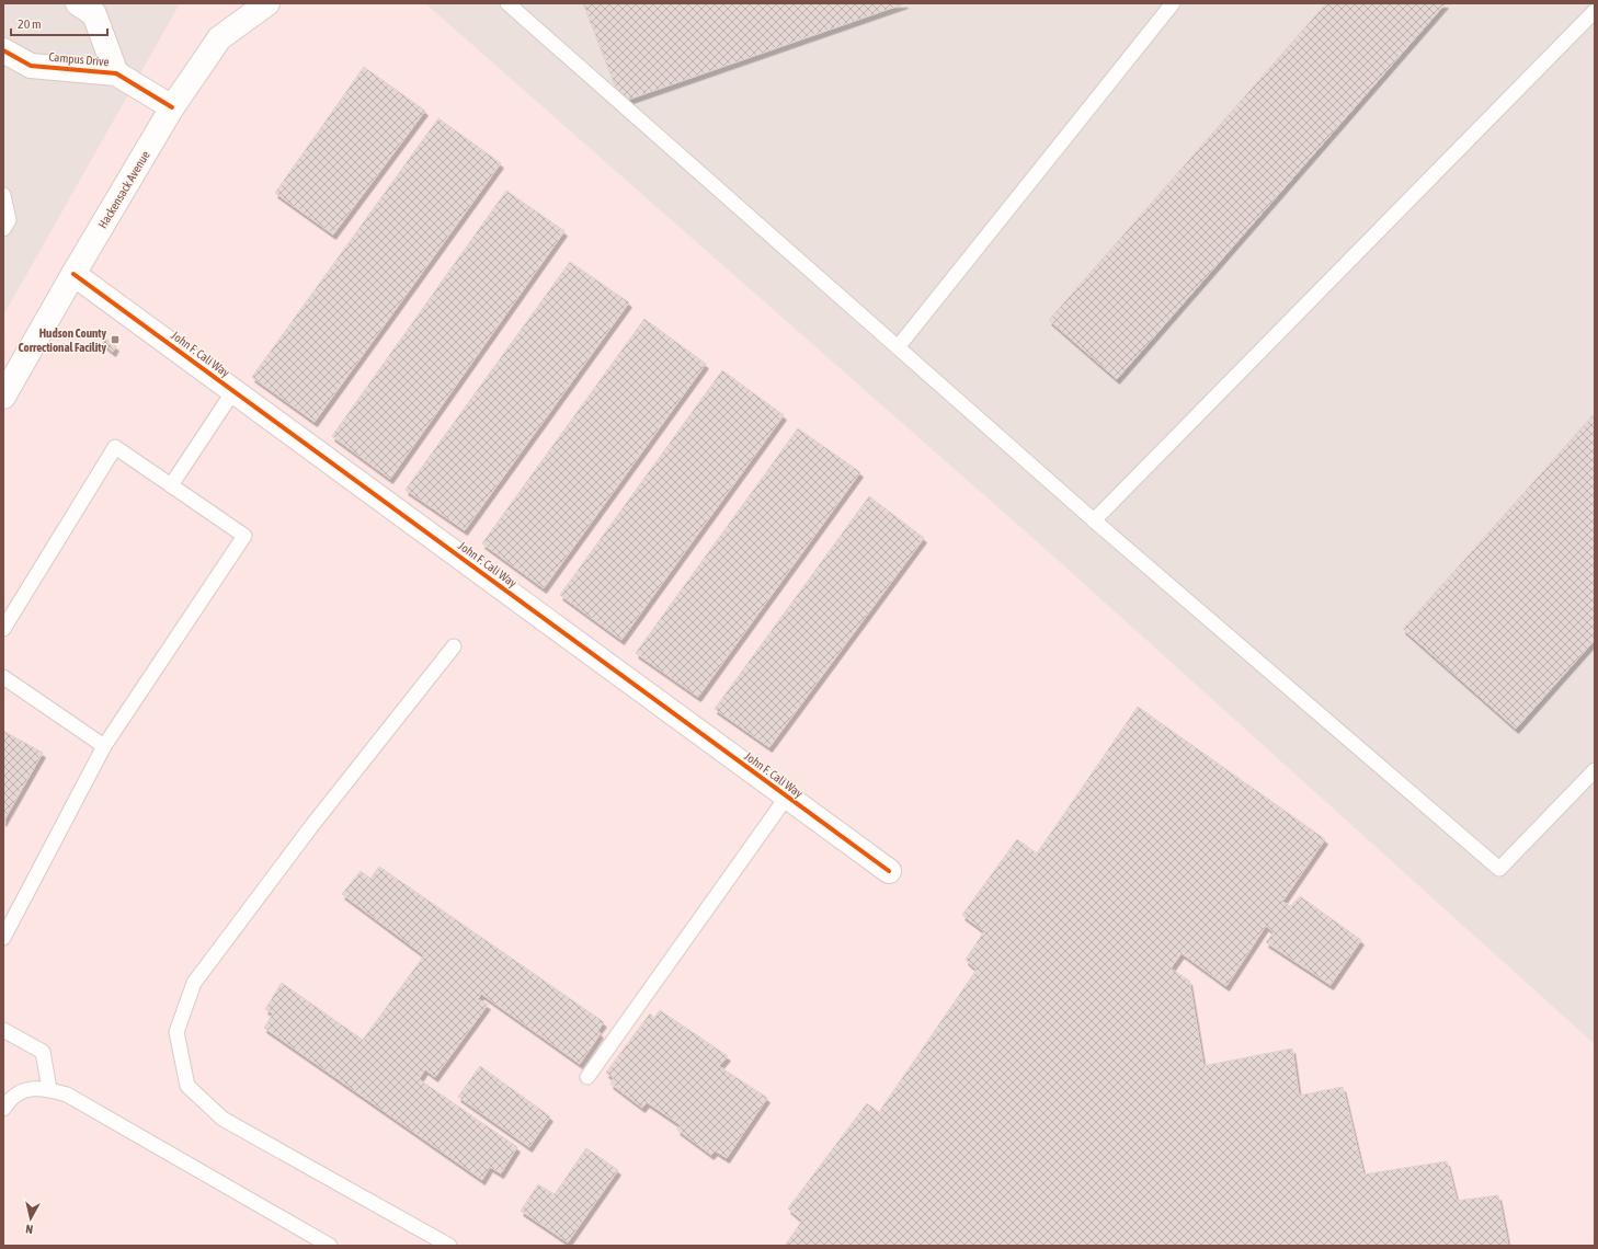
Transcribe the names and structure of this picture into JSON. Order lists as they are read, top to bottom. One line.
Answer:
{"streets":{"street":["Campus Drive","Hackensack Avenue","John F. Cali Way"]},"crossings":[["Campus Drive","Hackensack Avenue"],["Hackensack Avenue","John F. Cali Way"]],"places":{"transit":["Hudson County Correctional Facility"]},"scale_bar":"20 m","north":"bottom"}
